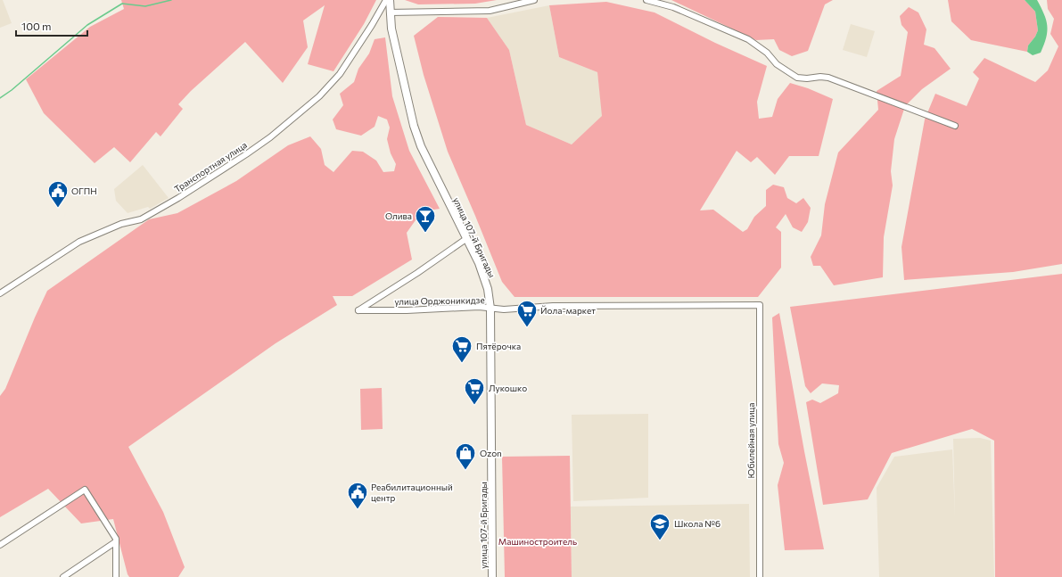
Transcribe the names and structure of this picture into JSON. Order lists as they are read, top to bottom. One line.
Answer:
{"streets":{"main road":["улица 107-й Бригады"],"street":["Транспортная улица","улица Орджоникидзе","Юбилейная улица"]},"crossings":[["улица 107-й Бригады","улица Орджоникидзе"],["улица Орджоникидзе","Юбилейная улица"]],"parks":["Машиностроитель"],"places":{"public building":["ОГПН","Реабилитационный центр"],"bar":["Олива"],"supermarket":["Йола-маркет","Пятёрочка","Лукошко"],"shop":["Ozon"],"school or university":["Школа №6"]},"scale_bar":"100 m"}
